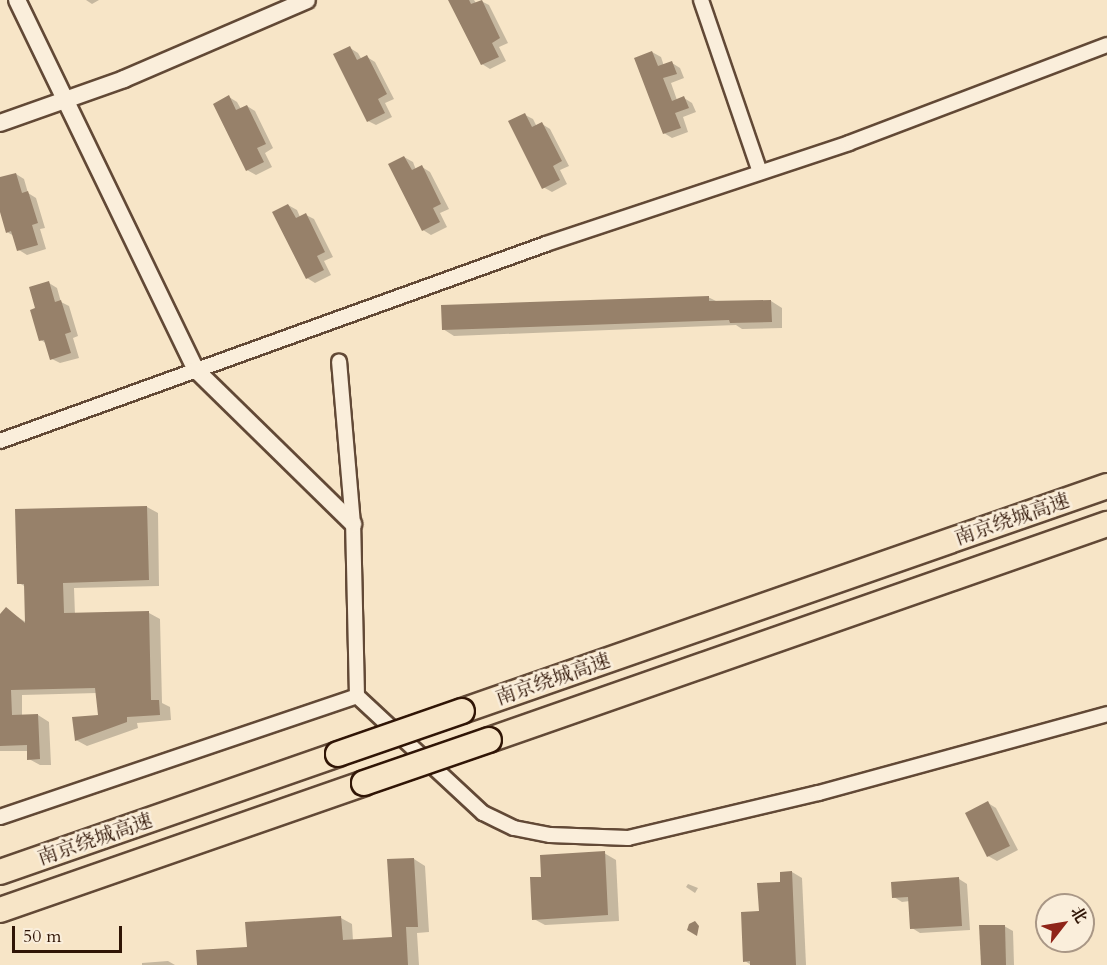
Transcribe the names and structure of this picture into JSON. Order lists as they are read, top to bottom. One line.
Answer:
{"streets":{"highway":["南京绕城高速"]},"scale_bar":"50 m","north":"top right"}
